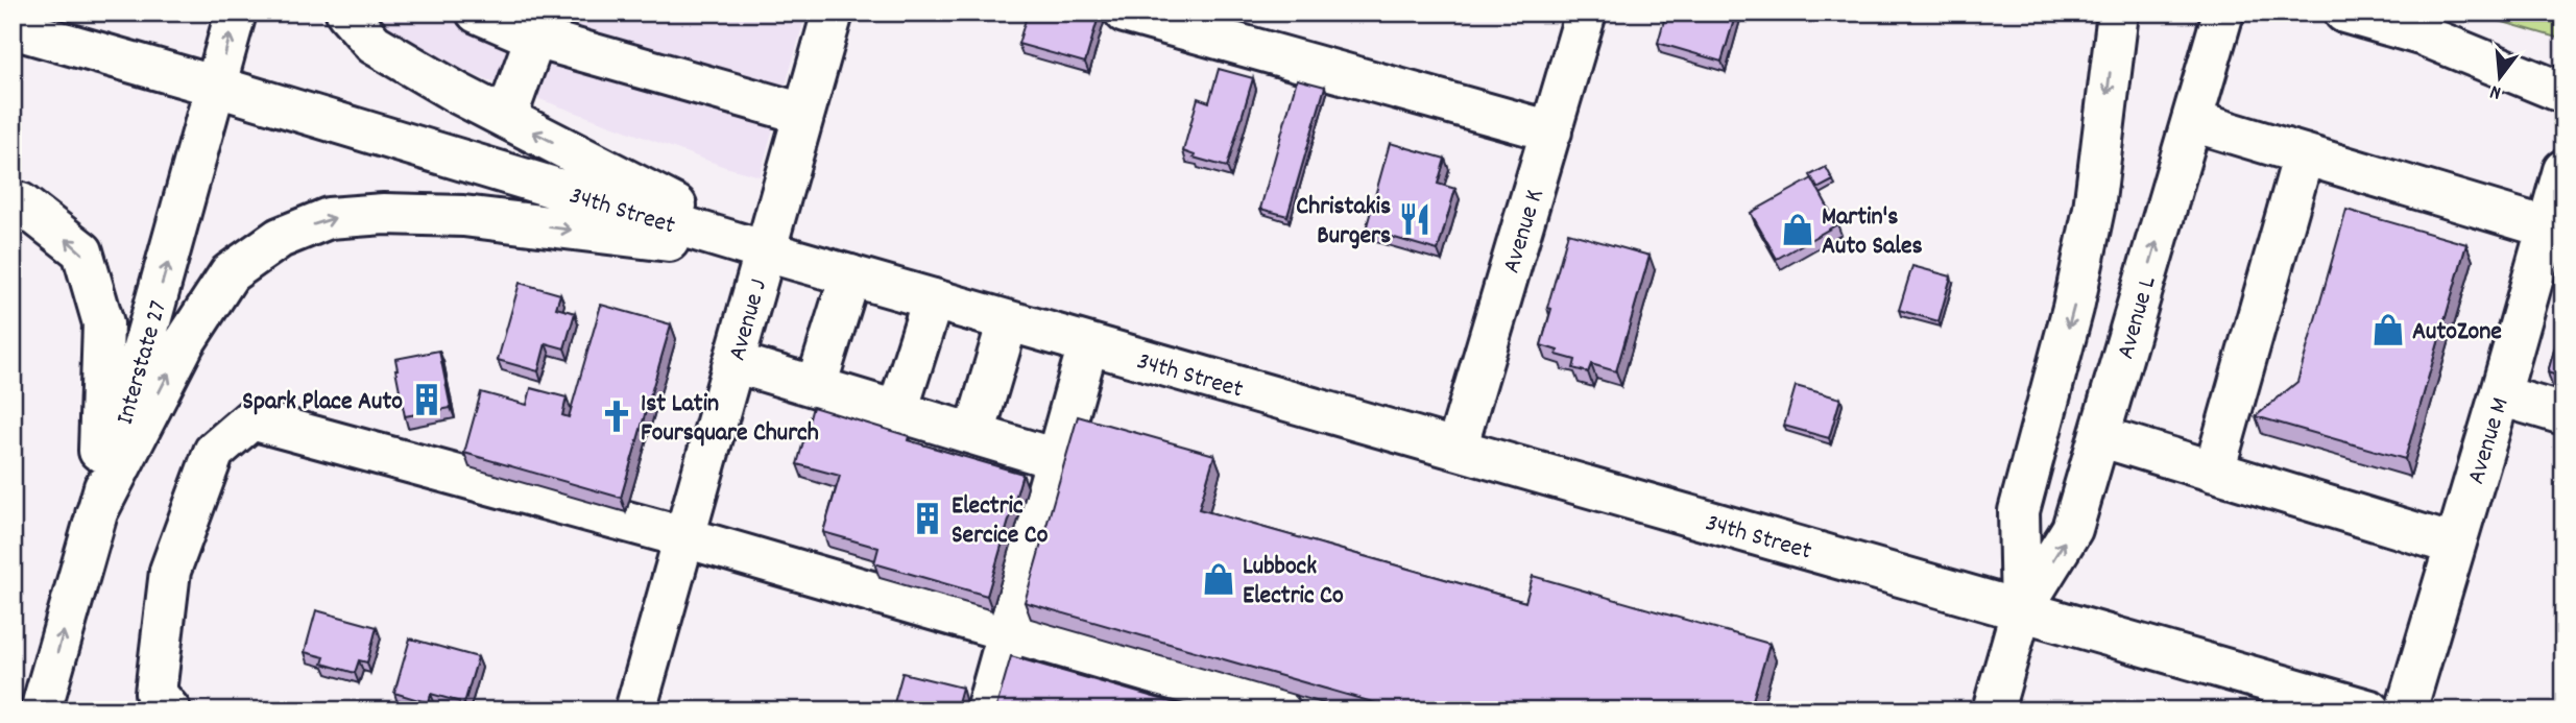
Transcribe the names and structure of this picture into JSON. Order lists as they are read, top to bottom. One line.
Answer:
{"streets":{"main road":["34th Street","Avenue K","Avenue L","Avenue J","Interstate 27","Avenue M"]},"crossings":[["34th Street","Avenue K"],["34th Street","Avenue L"],["34th Street","Avenue J"],["34th Street","Interstate 27"]],"one_way":["Interstate 27"],"places":{"restaurant":["Christakis Burgers"],"shop":["Martin's Auto Sales","AutoZone","Lubbock Electric Co"],"building":["Spark Place Auto","Electric Sercice Co"],"church":["1st Latin Foursquare Church"]},"north":"bottom"}
